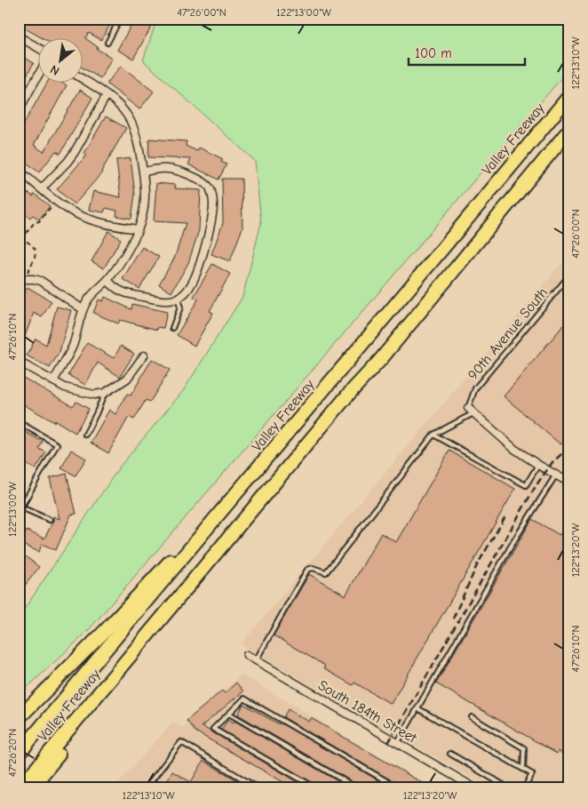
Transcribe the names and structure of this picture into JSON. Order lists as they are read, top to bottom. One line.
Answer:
{"streets":{"highway":["Valley Freeway"],"street":["South 184th Street"],"lane":["90th Avenue South"]},"scale_bar":"100 m","north":"bottom left","coordinates":["47°26'00\"N","122°13'00\"W","122°13'10\"W","47°26'10\"N","122°13'20\"W","47°26'20\"N"]}
